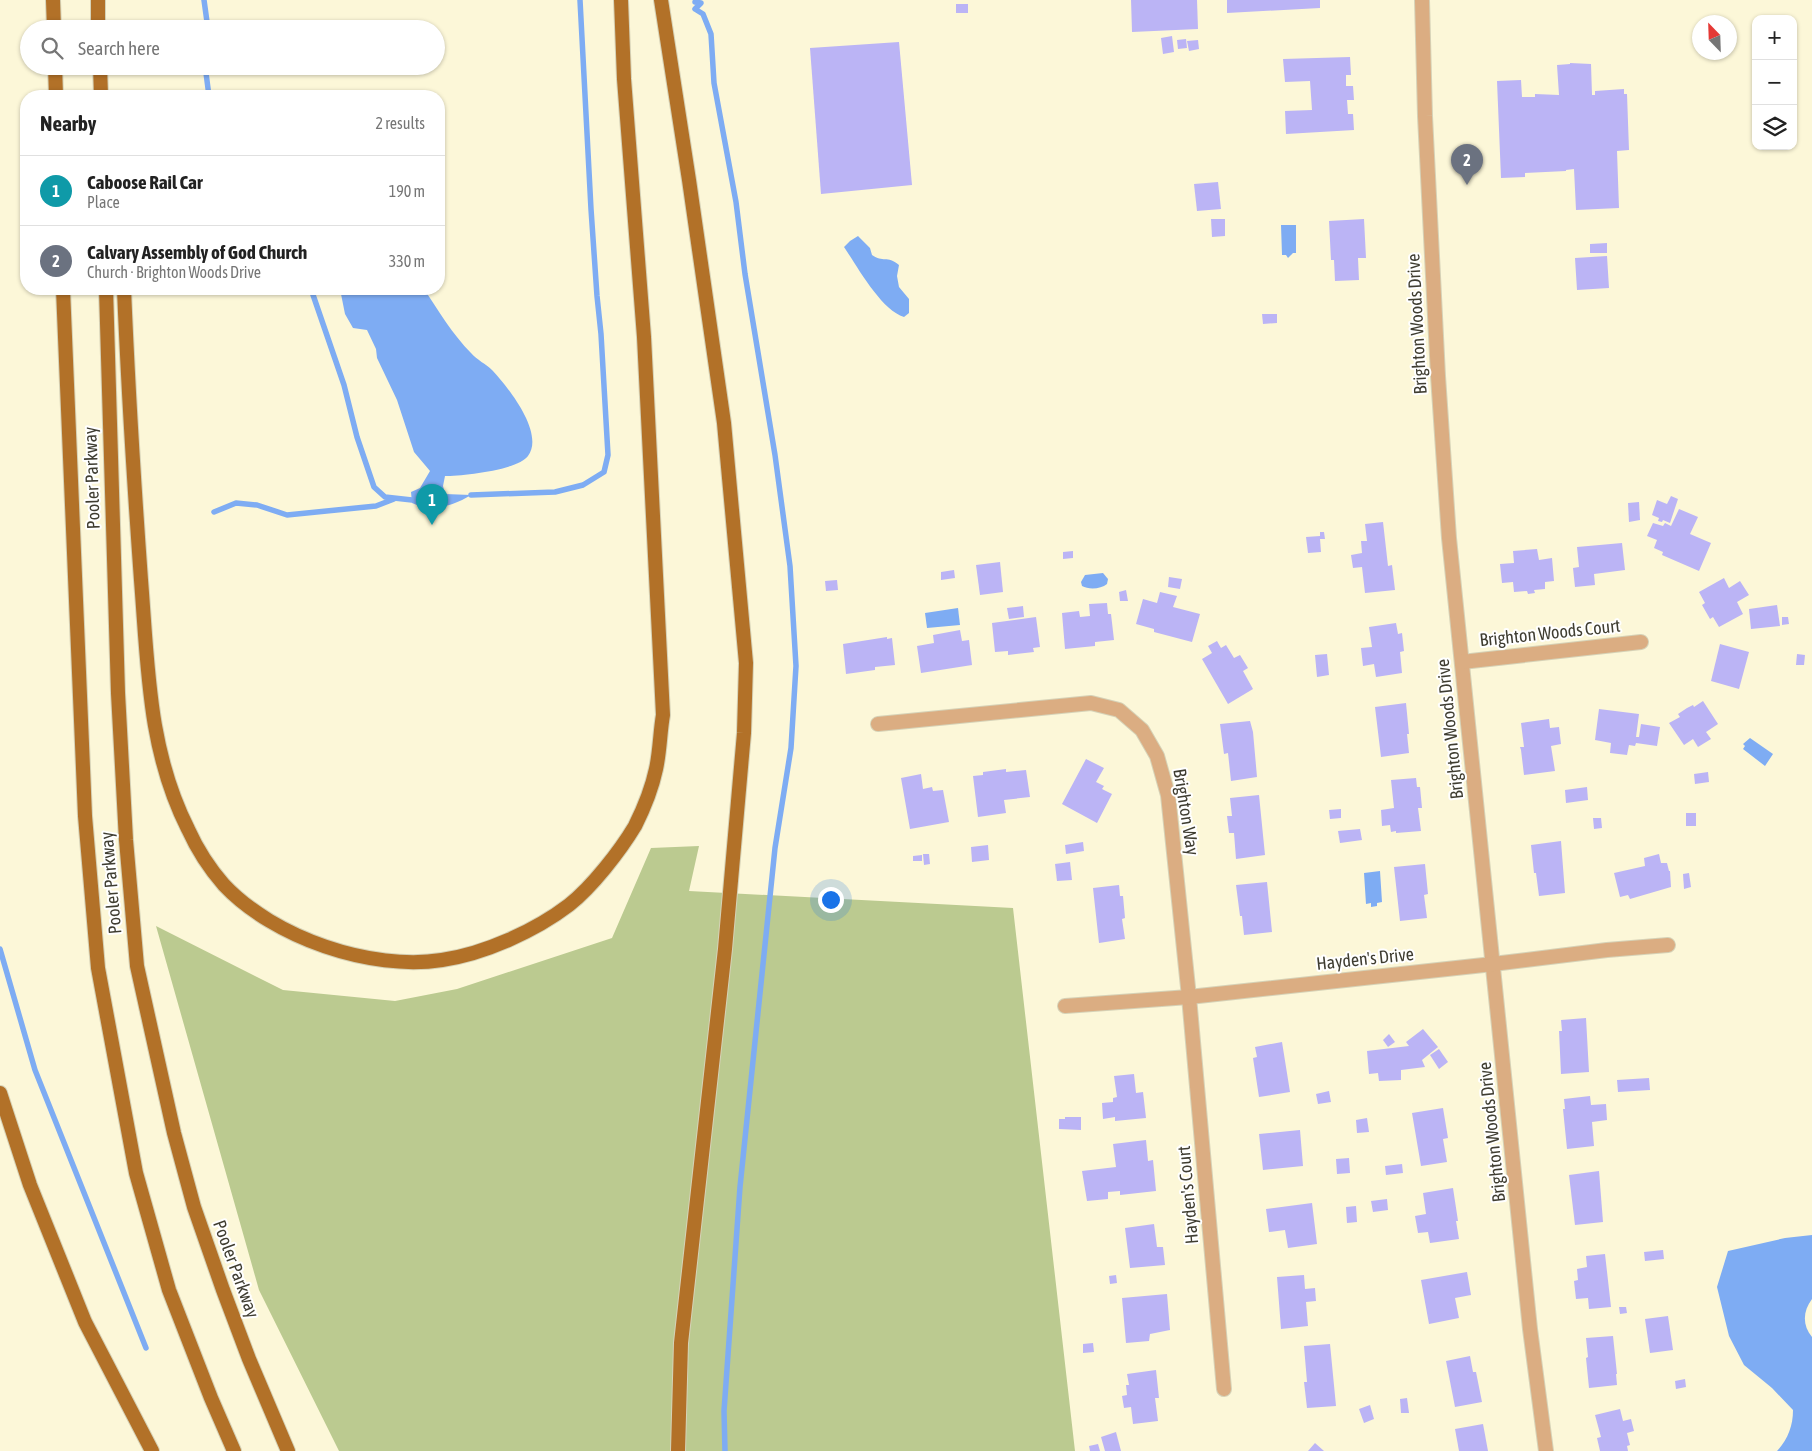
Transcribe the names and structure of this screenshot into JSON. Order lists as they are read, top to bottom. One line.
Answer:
{"streets":{"main road":["Pooler Parkway"],"street":["Brighton Woods Drive","Brighton Woods Court","Brighton Way","Hayden's Drive","Hayden's Court"]},"crossings":[["Brighton Woods Drive","Brighton Woods Court"],["Brighton Woods Drive","Hayden's Drive"],["Brighton Way","Hayden's Drive"],["Brighton Way","Hayden's Court"],["Hayden's Drive","Hayden's Court"]],"north":"top left","page":{"map_buttons":["+","−"],"search":"Search here","heading":["Nearby","2 results"],"pins":["2","1"],"list":[{"mark":"1","name":"Caboose Rail Car","note":"Place","value":"190 m"},{"mark":"2","name":"Calvary Assembly of God Church","note":"Church · Brighton Woods Drive","value":"330 m"}]}}
